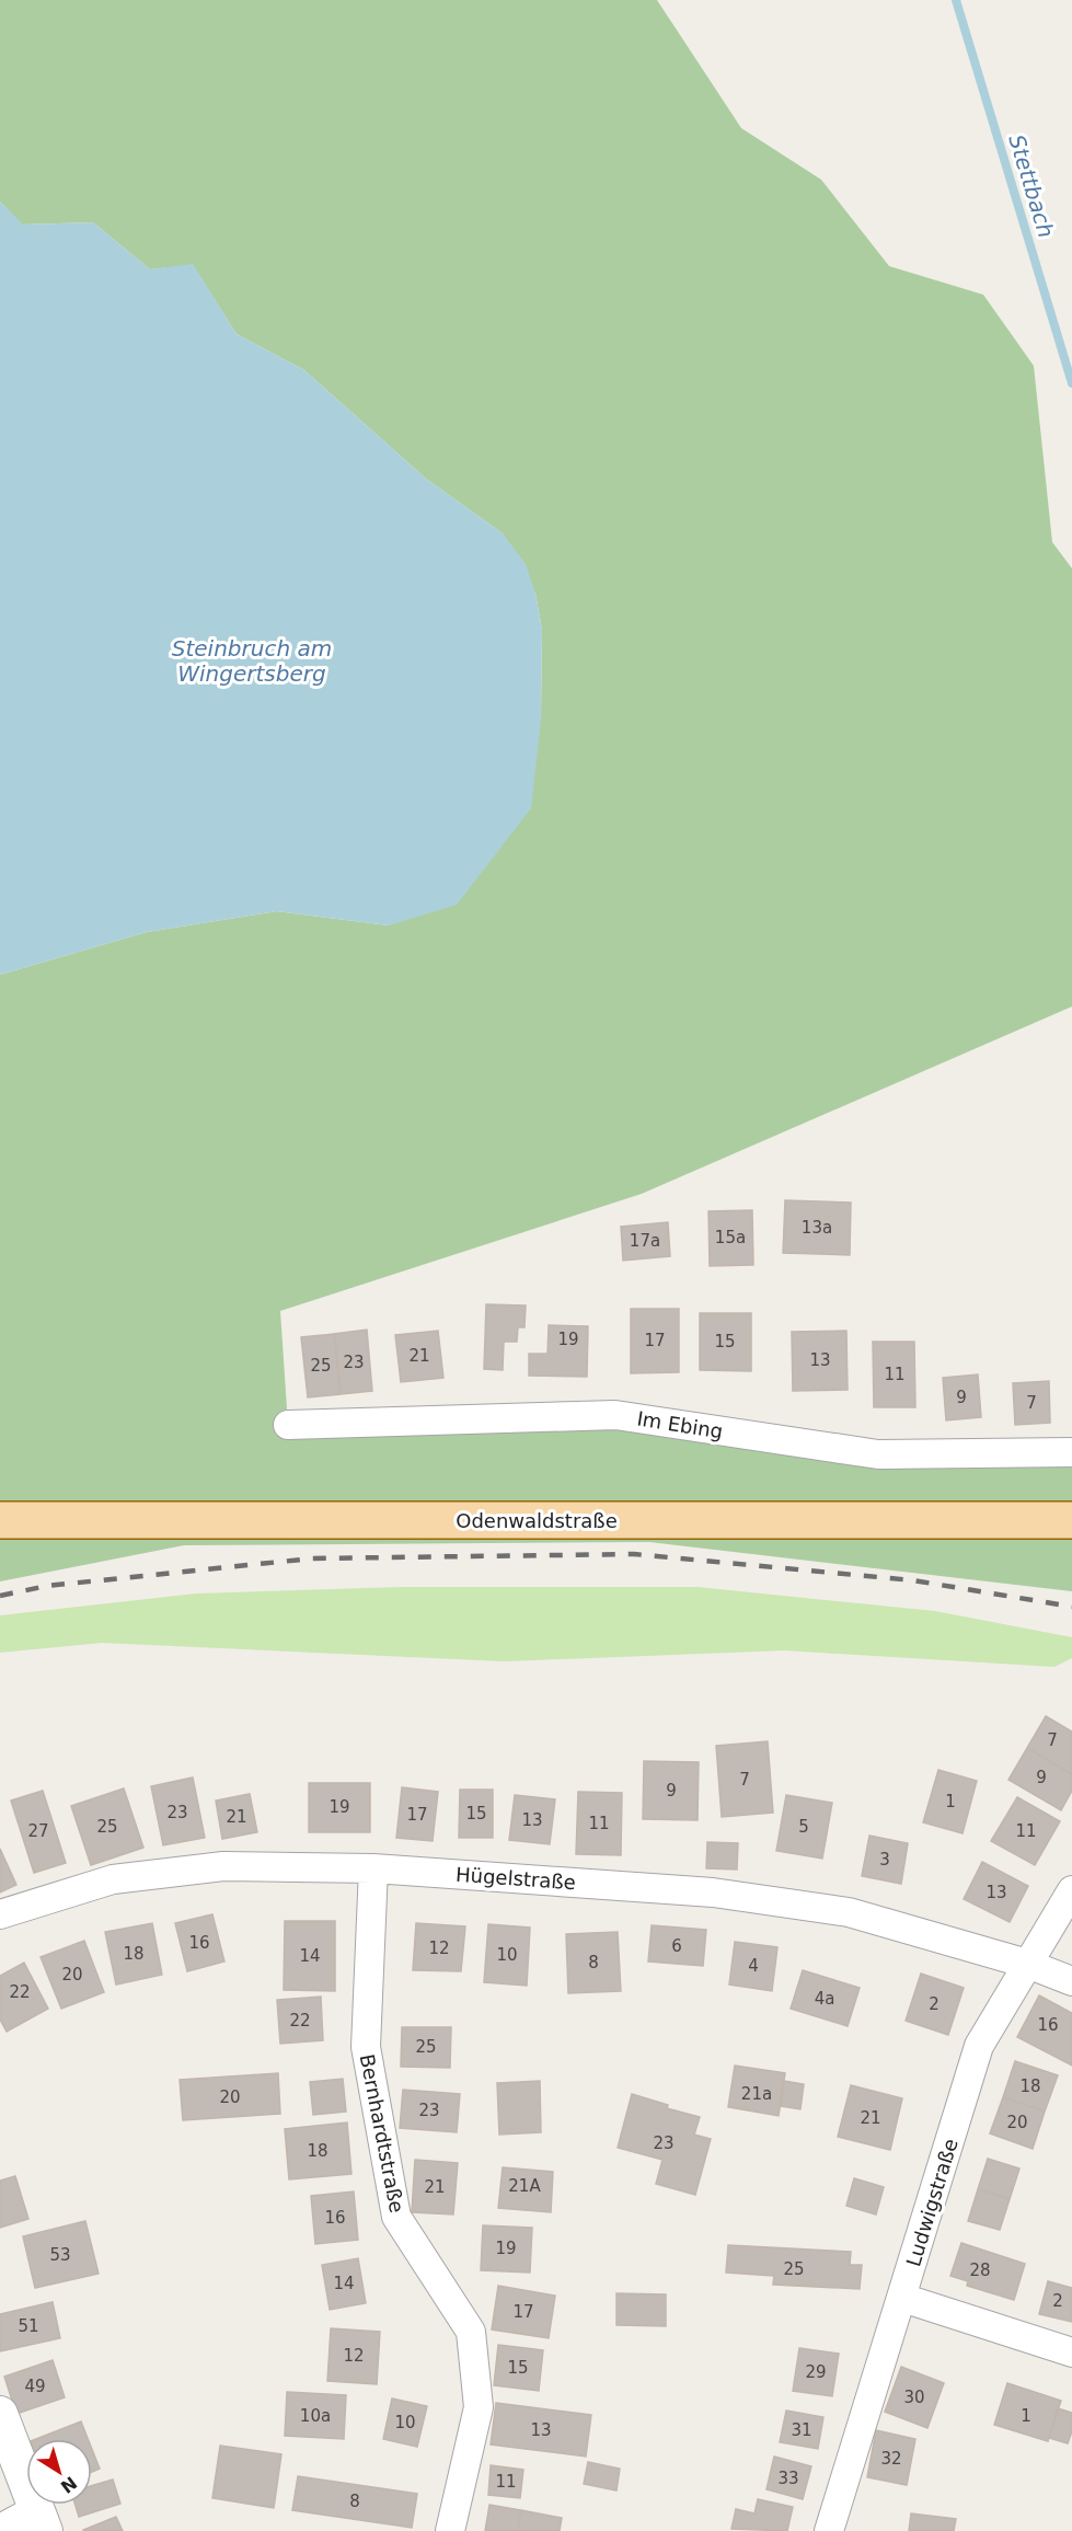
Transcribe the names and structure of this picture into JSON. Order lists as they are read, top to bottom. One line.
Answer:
{"streets":{"main road":["Odenwaldstraße"],"street":["Im Ebing","Hügelstraße","Bernhardtstraße","Ludwigstraße"]},"crossings":[["Hügelstraße","Bernhardtstraße"],["Hügelstraße","Ludwigstraße"]],"water":["Stettbach","Steinbruch am Wingertsberg"],"house_numbers":["13a","15a","17a","19","17","15","21","13","23","25","11","9","7","7","9","7","9","1","19","23","15","17","21","13","11","25","5","27","11","3","13","16","6","12","18","10","14","8","4","20","22","4a","2","22","16","25","18","21a","20","23","21","20","23","18","21A","21","16","19","53","25","28","14","2","17","51","12","15","29","49","30","10a","1","10","13","31","32","33","11","8"],"north":"bottom right"}
